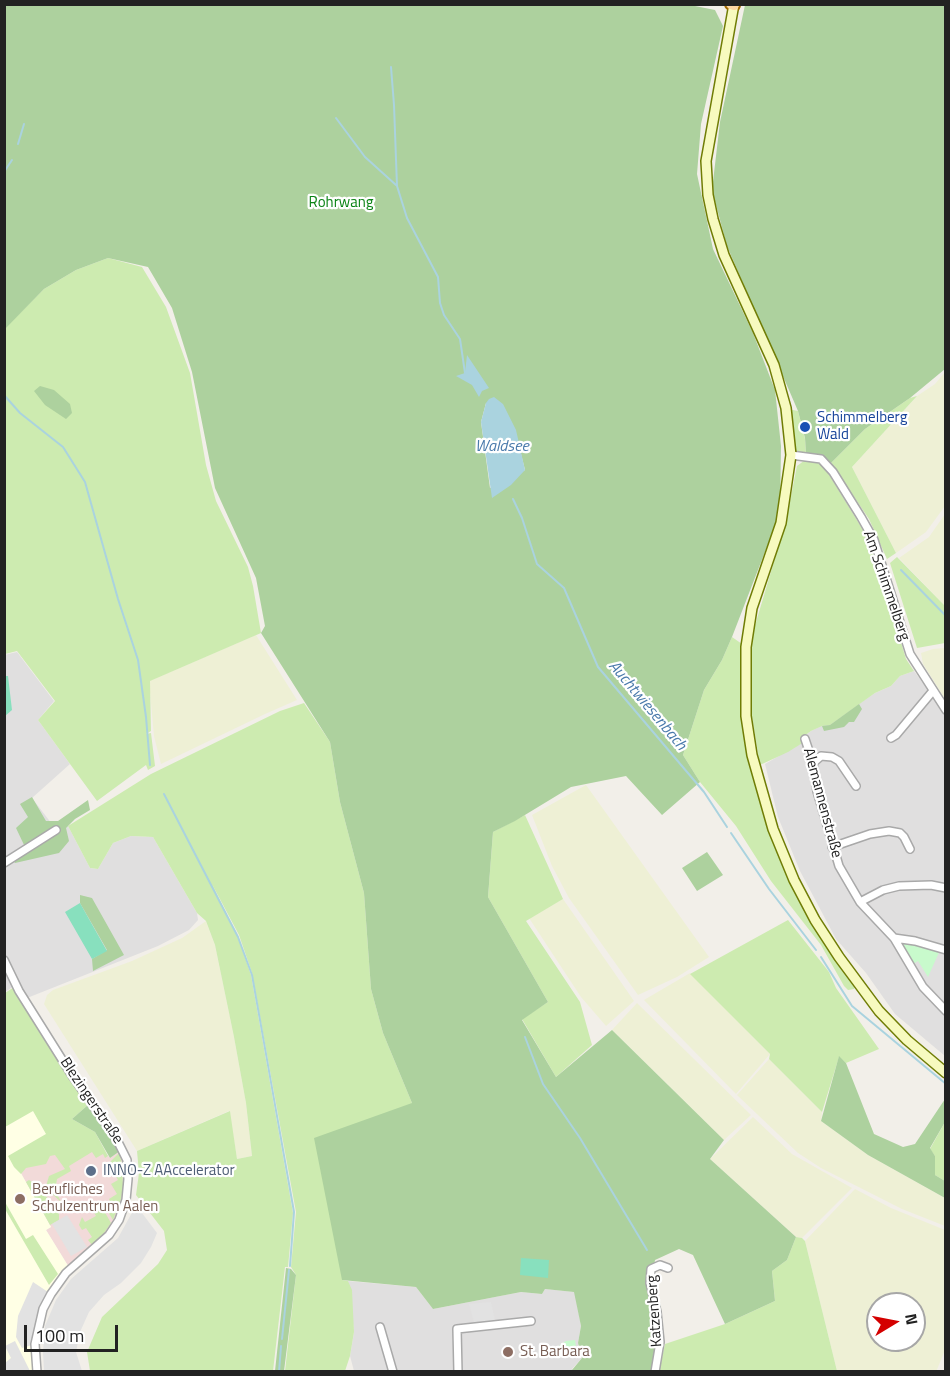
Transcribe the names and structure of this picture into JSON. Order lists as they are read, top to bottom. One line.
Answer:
{"streets":{"street":["Am Schimmelberg","Alemannenstraße","Blezingerstraße","Katzenberg"]},"water":["Waldsee","Auchtwiesenbach"],"parks":["Rohrwang"],"places":["Schimmelberg Wald","INNO-Z AAccelerator","Berufliches Schulzentrum Aalen","St. Barbara"],"scale_bar":"100 m","north":"right"}
